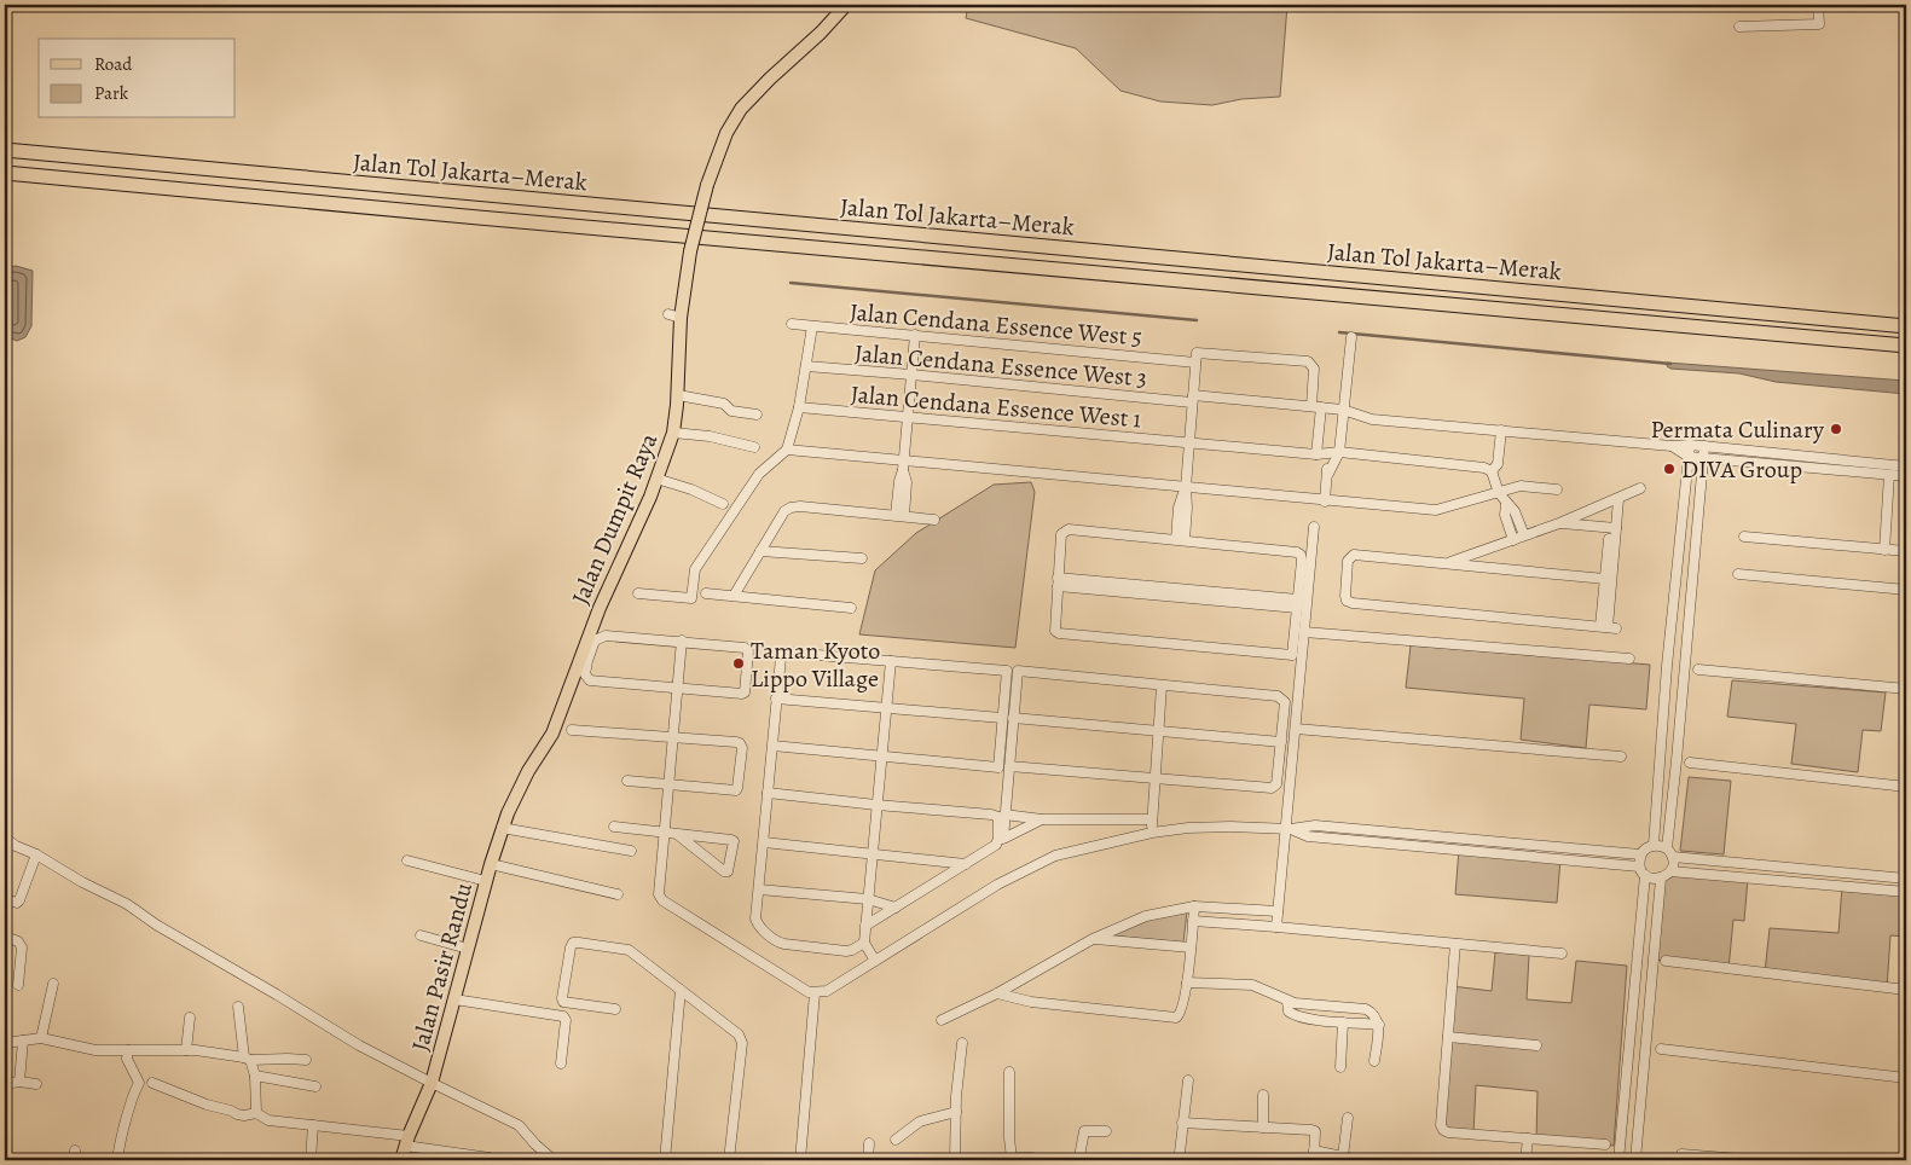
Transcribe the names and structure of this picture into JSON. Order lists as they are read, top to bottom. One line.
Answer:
{"streets":{"highway":["Jalan Tol Jakarta–Merak"],"main road":["Jalan Dumpit Raya","Jalan Pasir Randu"],"street":["Jalan Cendana Essence West 5","Jalan Cendana Essence West 3","Jalan Cendana Essence West 1"]},"crossings":[["Jalan Dumpit Raya","Jalan Pasir Randu"]],"places":["Permata Culinary","DIVA Group","Taman Kyoto Lippo Village"],"legend":["Road","Park"]}
